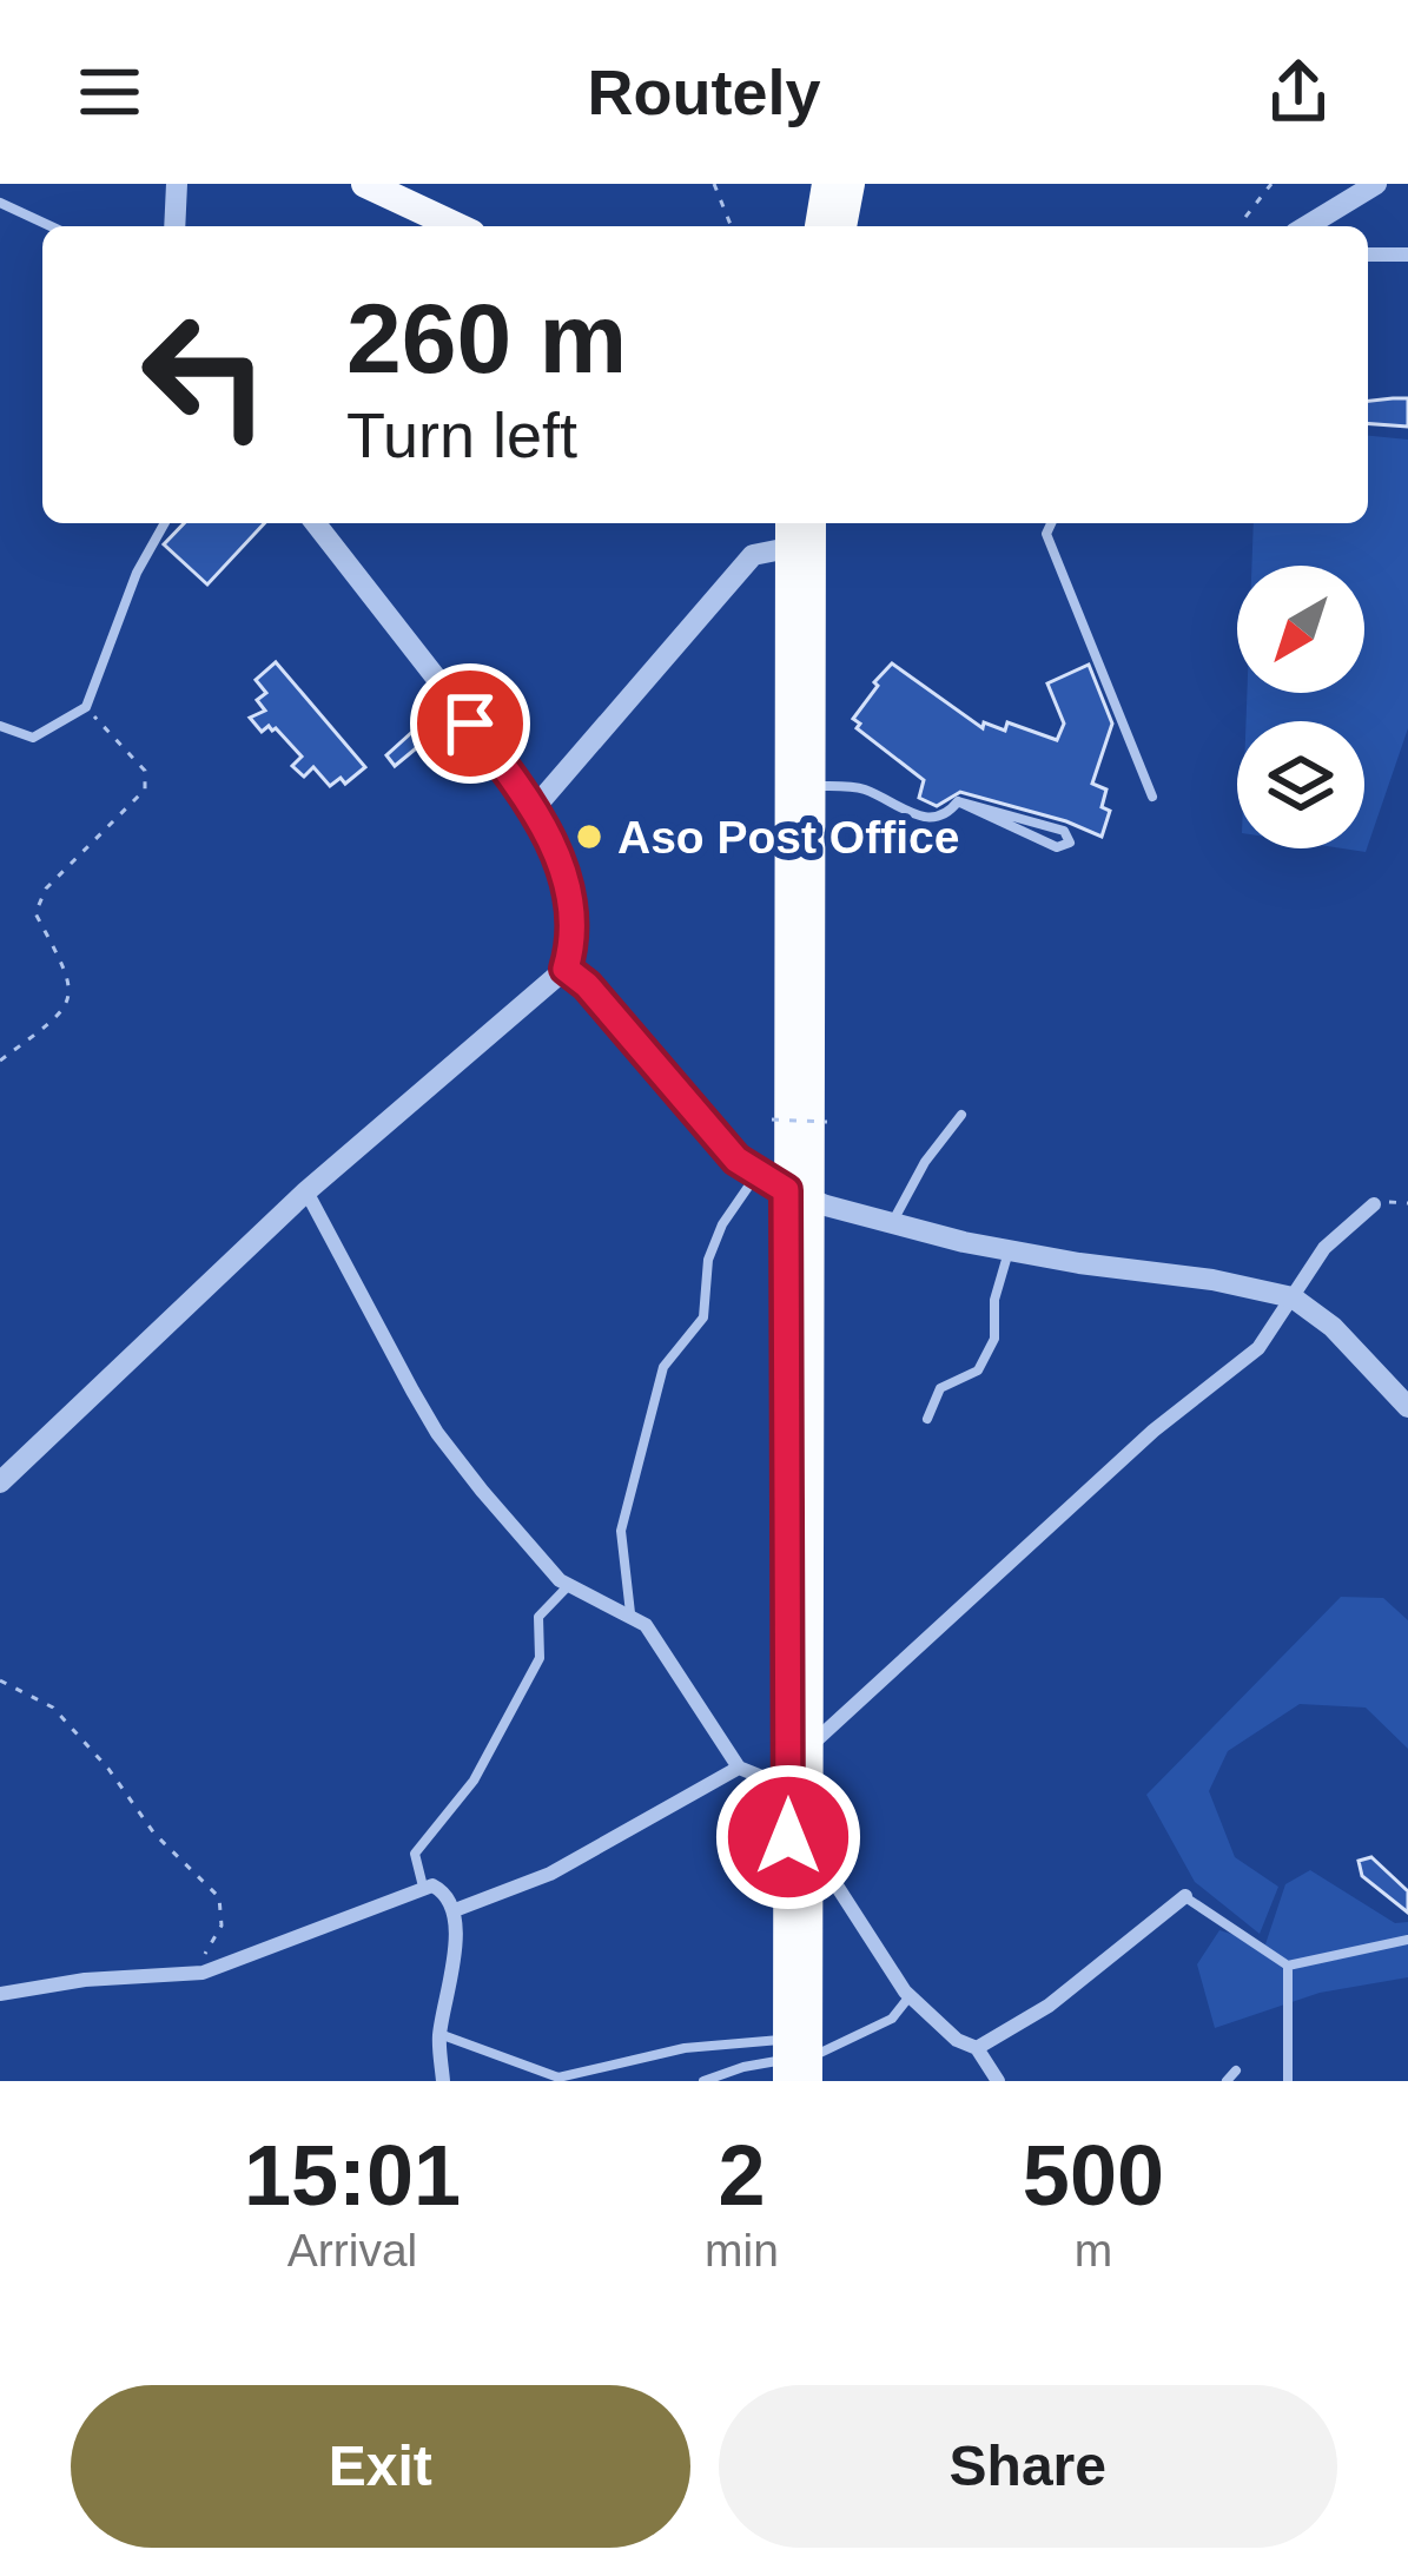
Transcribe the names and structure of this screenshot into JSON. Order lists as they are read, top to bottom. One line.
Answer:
{"places":["Aso Post Office"],"north":"bottom left","page":{"header":"Routely","turn":["260 m","Turn left"],"eta":["15:01","Arrival","2","min","500","m"],"buttons":["Exit","Share"]}}
